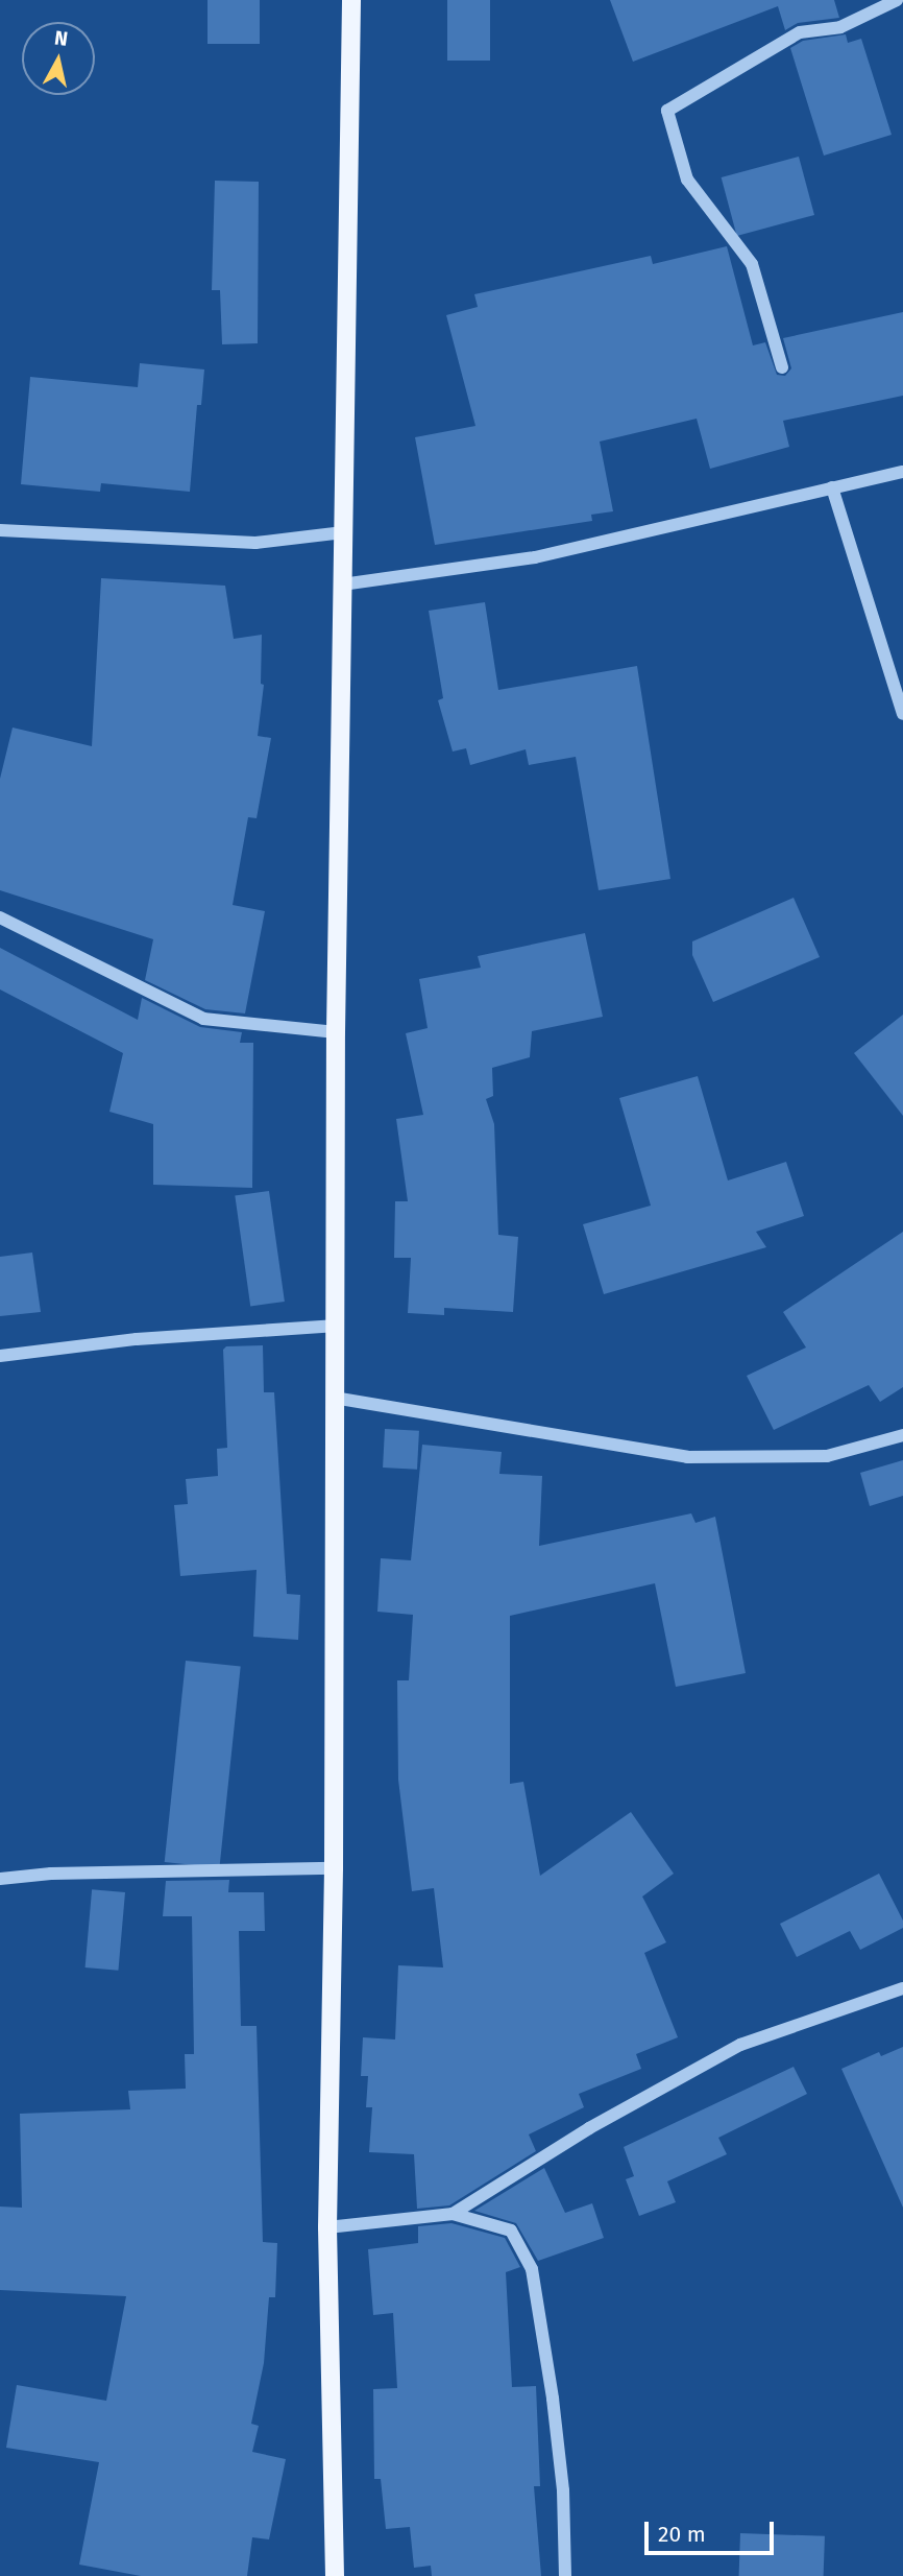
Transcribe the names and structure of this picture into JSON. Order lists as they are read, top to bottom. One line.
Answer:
{"scale_bar":"20 m","north":"top"}
